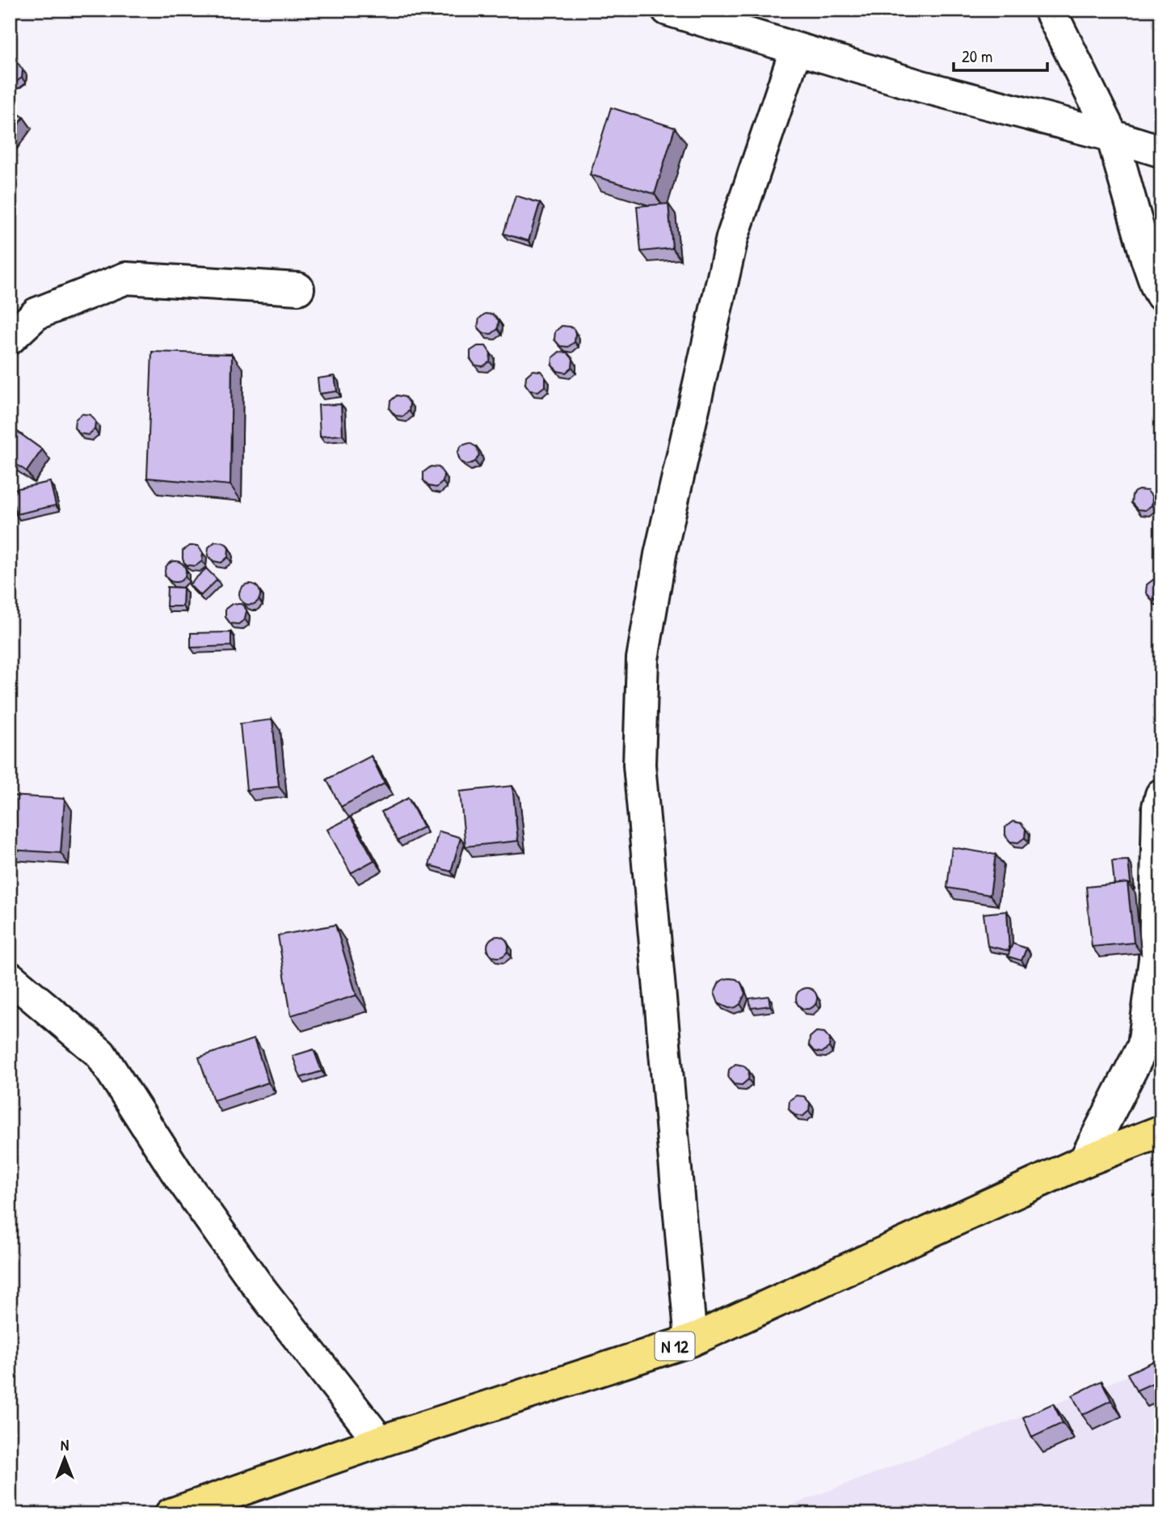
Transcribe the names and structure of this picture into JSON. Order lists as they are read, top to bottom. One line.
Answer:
{"streets":{"highway":["N 12"]},"scale_bar":"20 m","north":"top"}
